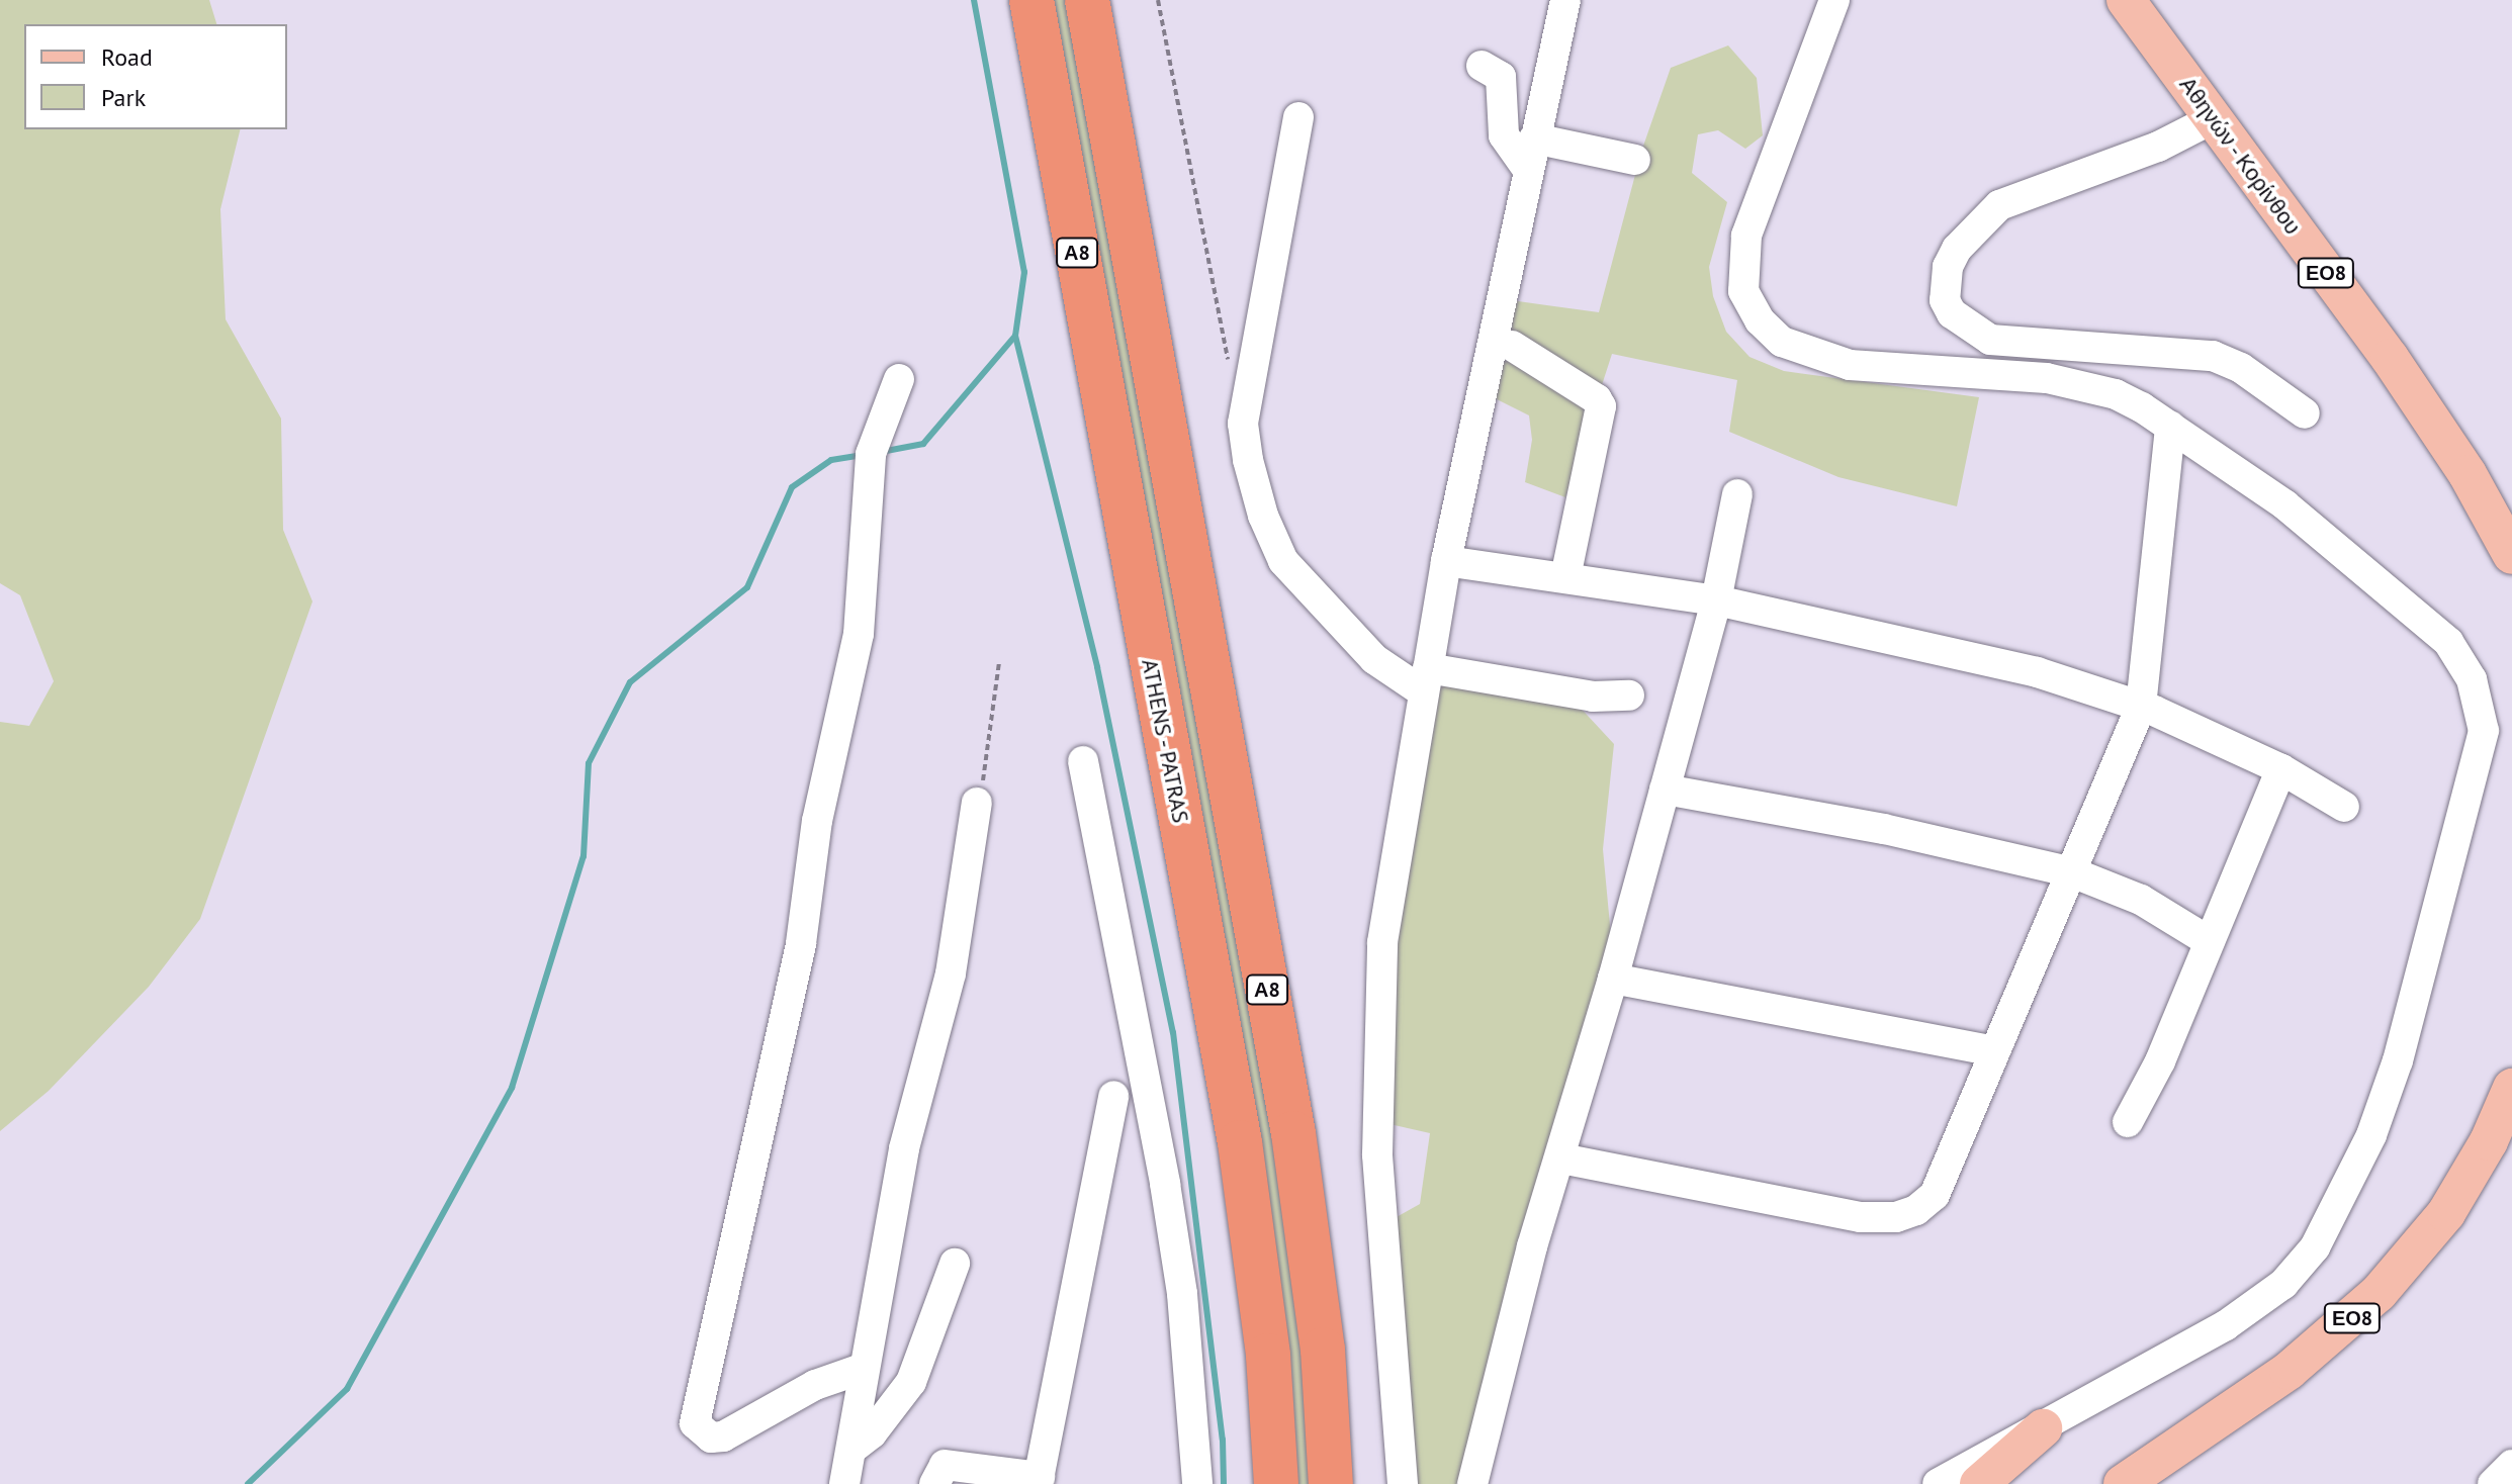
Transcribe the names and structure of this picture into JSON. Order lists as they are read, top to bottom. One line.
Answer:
{"streets":{"highway":["Α8","ATHENS - PATRAS"],"main road":["Αθηνών - Κορίνθου","ΕΟ8"]},"legend":["Road","Park"]}
